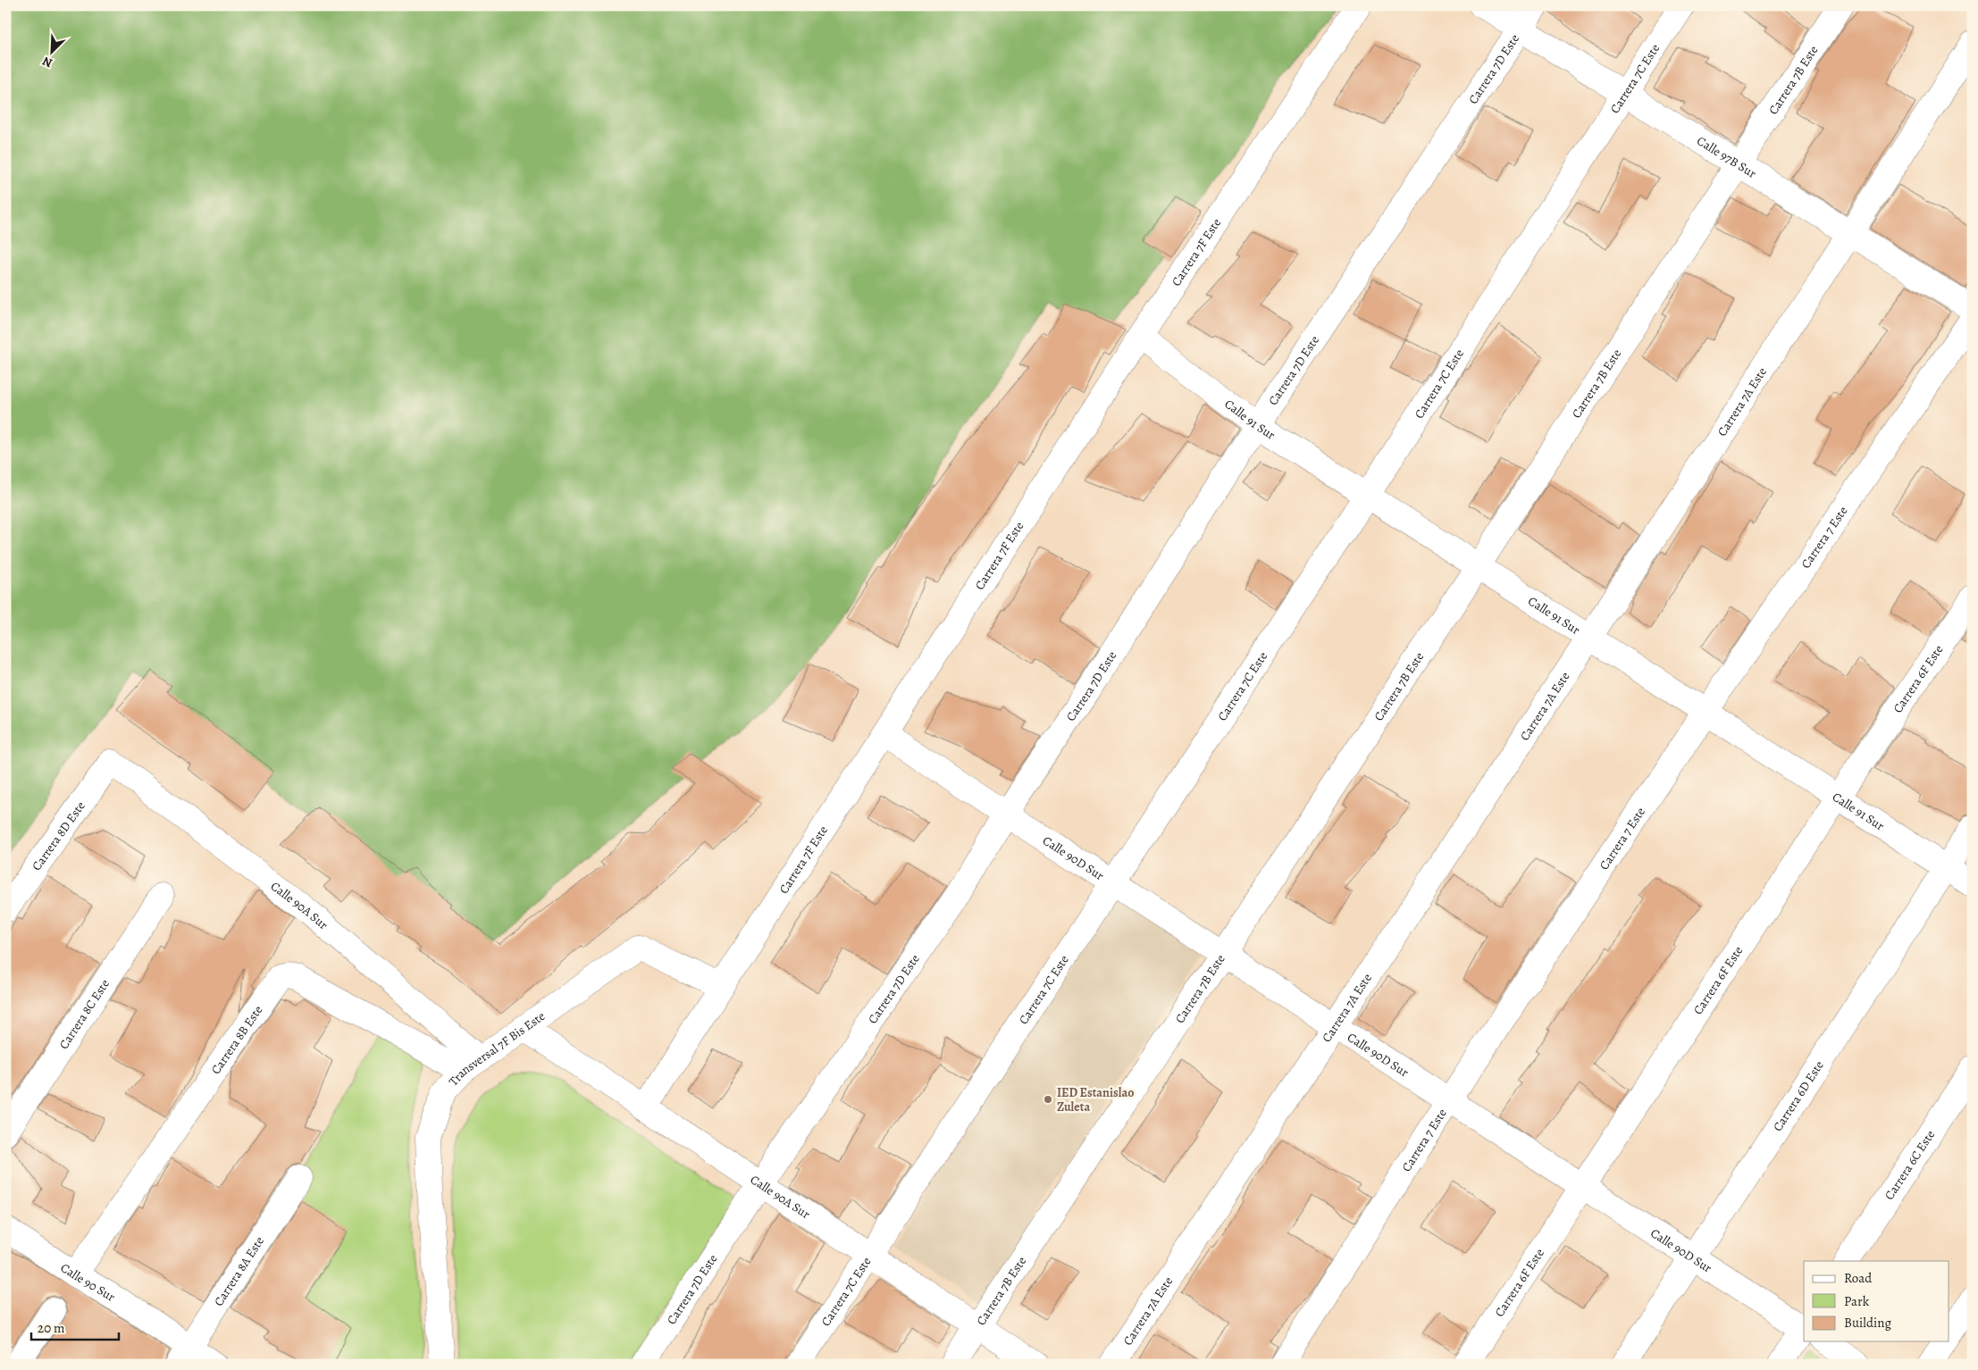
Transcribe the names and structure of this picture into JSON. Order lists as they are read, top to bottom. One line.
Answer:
{"streets":{"street":["Carrera 7D Este","Carrera 7C Este","Carrera 7B Este","Calle 97B Sur","Carrera 7F Este","Carrera 7A Este","Calle 91 Sur","Carrera 7 Este","Carrera 6F Este","Carrera 8D Este","Calle 90D Sur","Calle 90A Sur","Carrera 8C Este","Carrera 8B Este","Transversal 7F Bis Este","Carrera 6D Este","Carrera 6C Este","Carrera 8A Este","Calle 90 Sur"]},"crossings":[["Carrera 7D Este","Calle 97B Sur"],["Carrera 7D Este","Calle 91 Sur"],["Carrera 7D Este","Calle 90D Sur"],["Carrera 7D Este","Calle 90A Sur"],["Carrera 7C Este","Calle 97B Sur"],["Carrera 7C Este","Calle 91 Sur"],["Carrera 7C Este","Calle 90D Sur"],["Carrera 7C Este","Calle 90A Sur"],["Carrera 7B Este","Calle 97B Sur"],["Carrera 7B Este","Calle 91 Sur"],["Carrera 7B Este","Calle 90D Sur"],["Carrera 7B Este","Calle 90A Sur"],["Calle 97B Sur","Carrera 7A Este"],["Carrera 7F Este","Calle 91 Sur"],["Carrera 7F Este","Calle 90D Sur"],["Carrera 7F Este","Calle 90A Sur"],["Carrera 7F Este","Transversal 7F Bis Este"],["Carrera 7A Este","Calle 91 Sur"],["Carrera 7A Este","Calle 90D Sur"],["Calle 91 Sur","Carrera 7 Este"],["Calle 91 Sur","Carrera 6F Este"],["Calle 91 Sur","Carrera 6D Este"],["Carrera 7 Este","Calle 90D Sur"],["Carrera 6F Este","Calle 90D Sur"],["Carrera 8D Este","Calle 90A Sur"],["Calle 90D Sur","Carrera 6D Este"],["Calle 90A Sur","Carrera 8B Este"],["Calle 90A Sur","Transversal 7F Bis Este"],["Carrera 8B Este","Transversal 7F Bis Este"],["Carrera 8B Este","Calle 90 Sur"],["Carrera 8A Este","Calle 90 Sur"]],"places":["IED Estanislao Zuleta"],"legend":["Road","Park","Building"],"scale_bar":"20 m","north":"bottom left"}
